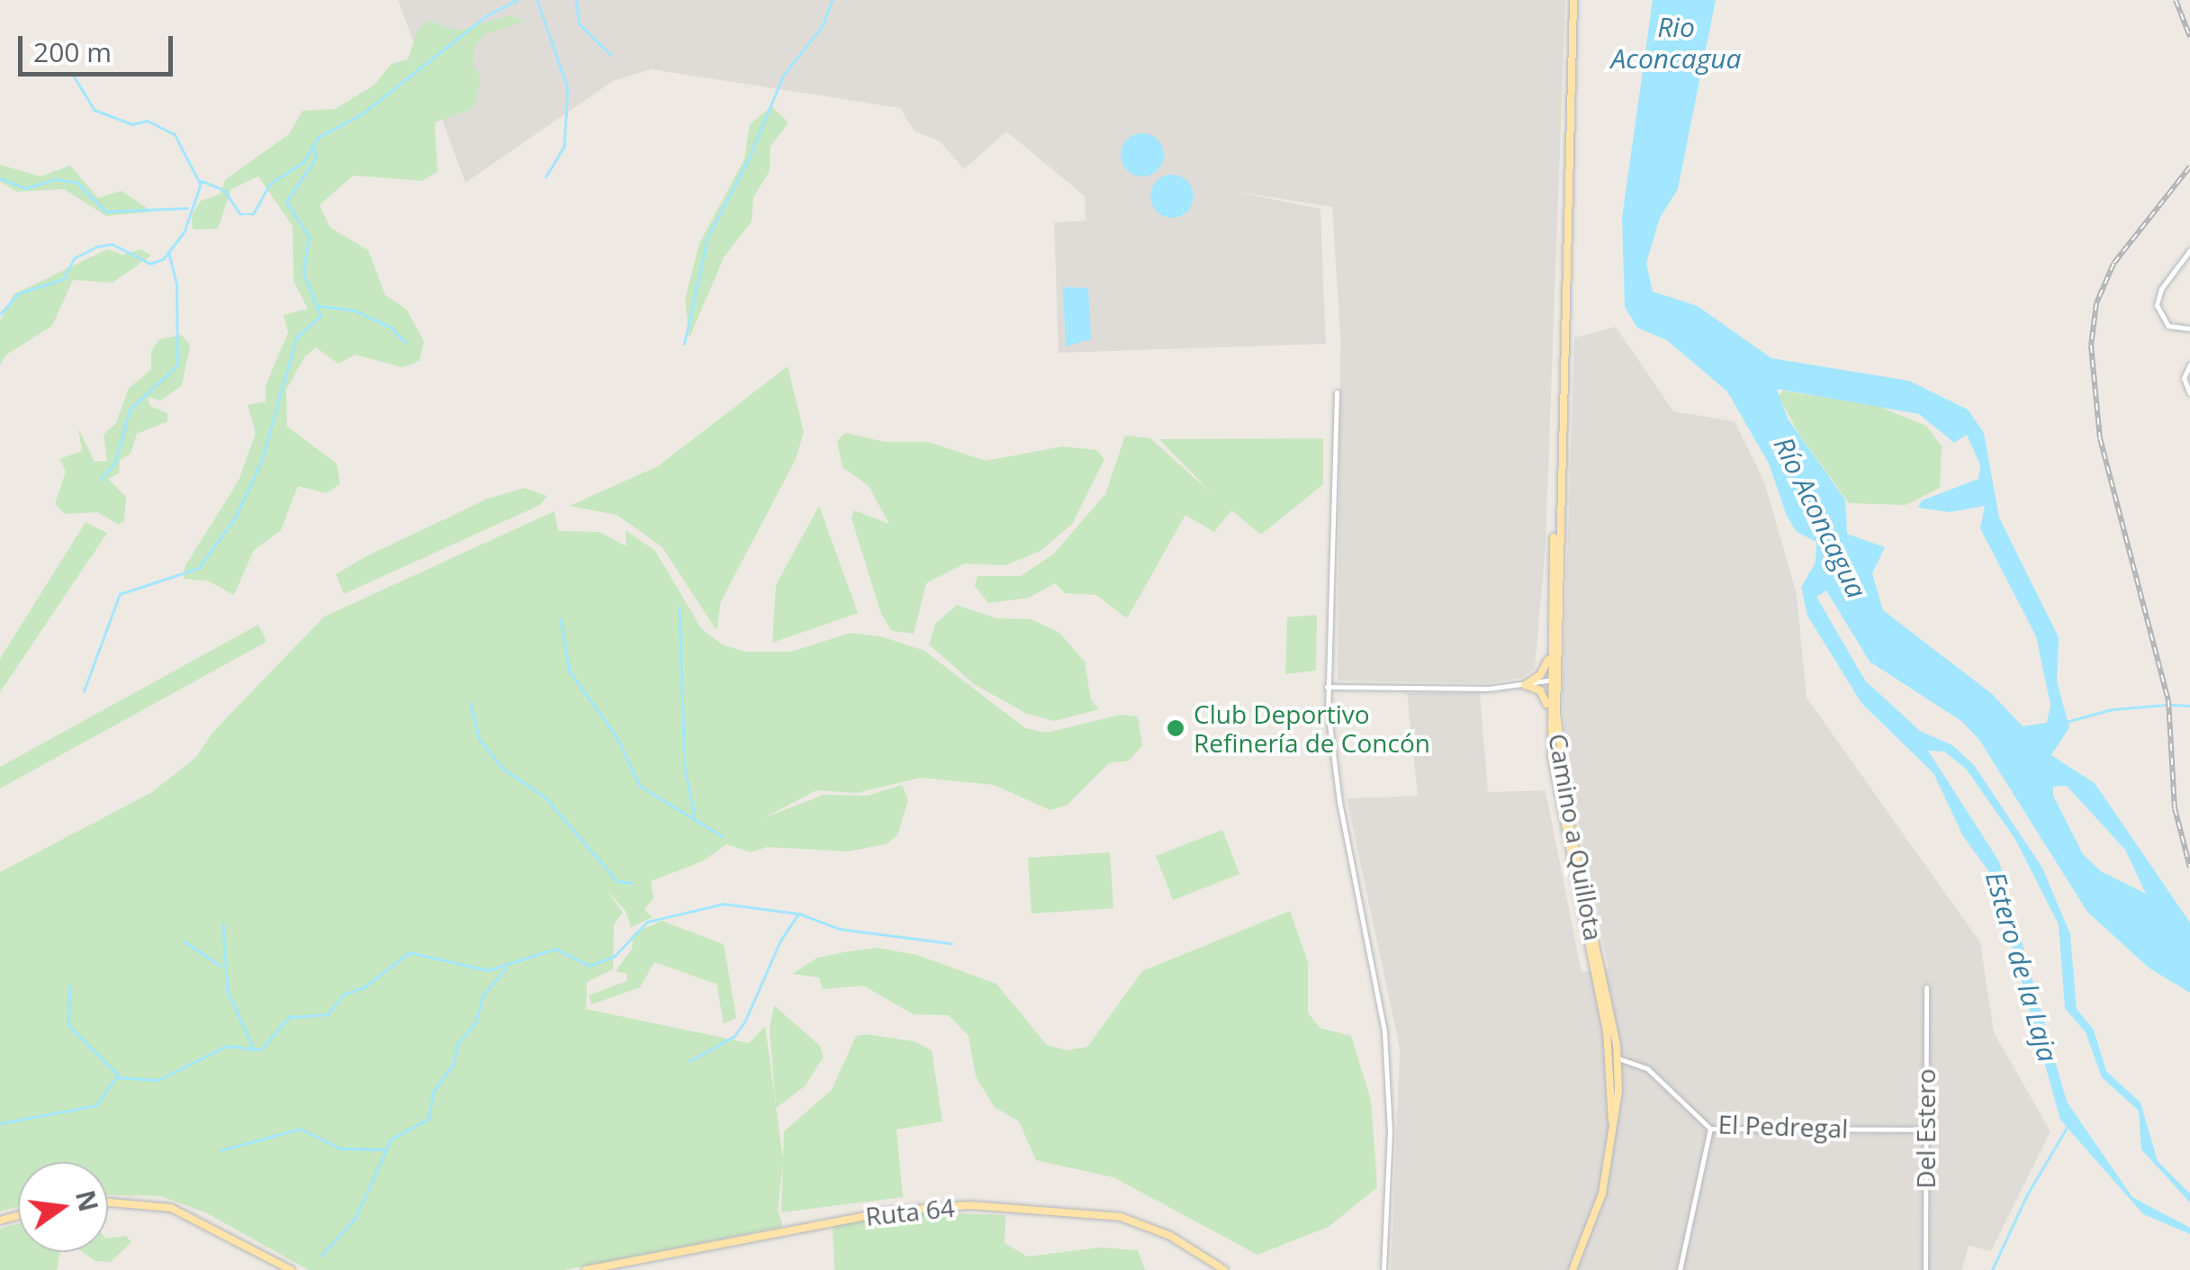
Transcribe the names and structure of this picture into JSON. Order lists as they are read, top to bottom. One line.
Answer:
{"streets":{"main road":["Camino a Quillota","Ruta 64"],"street":["El Pedregal","Del Estero"]},"crossings":[["Camino a Quillota","El Pedregal"],["El Pedregal","Del Estero"]],"water":["Rio Aconcagua","Río Aconcagua","Estero de la Laja"],"places":["Club Deportivo Refinería de Concón"],"scale_bar":"200 m","north":"right"}
